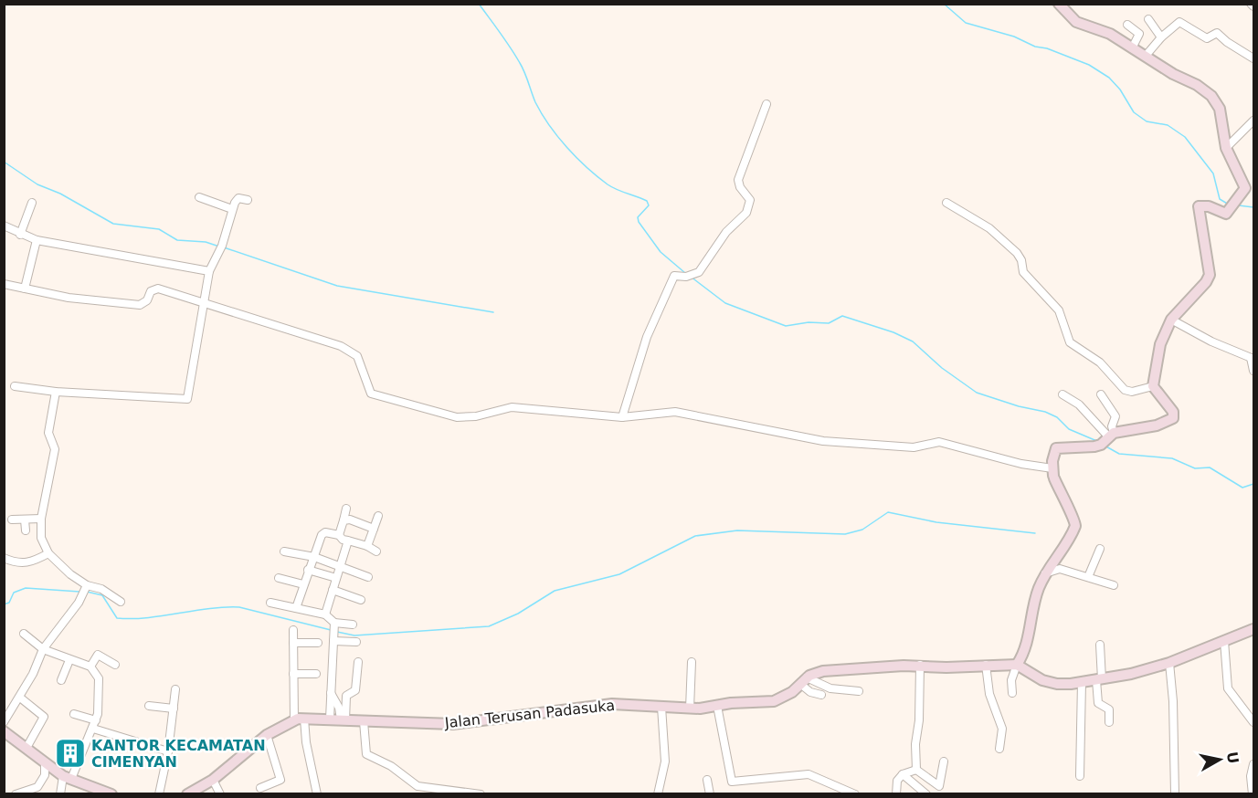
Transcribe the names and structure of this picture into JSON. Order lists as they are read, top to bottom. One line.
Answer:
{"streets":{"street":["Jalan Terusan Padasuka"]},"places":{"building":["KANTOR KECAMATAN CIMENYAN"]},"north":"right"}
